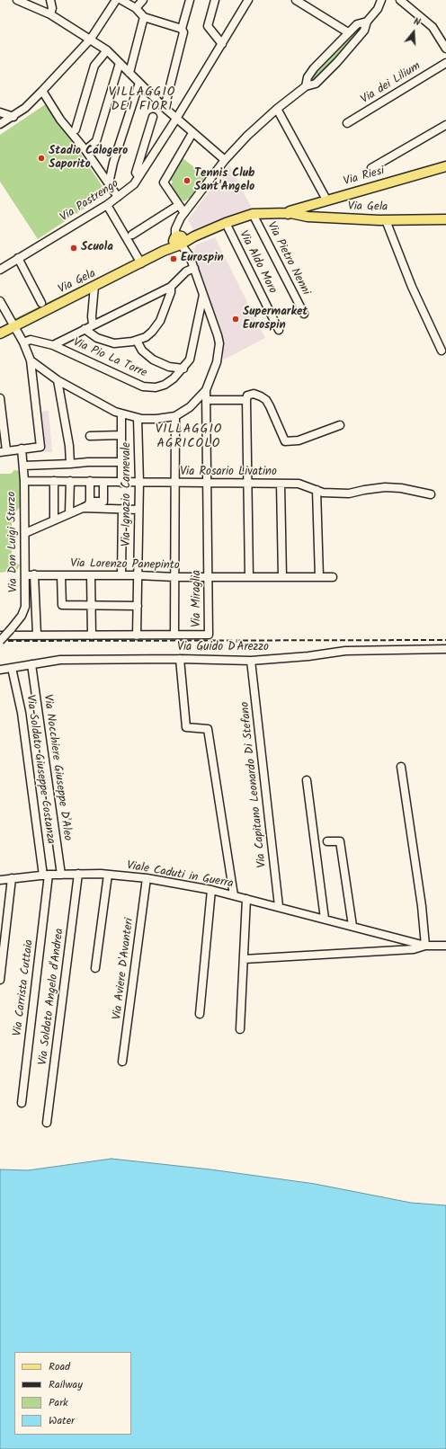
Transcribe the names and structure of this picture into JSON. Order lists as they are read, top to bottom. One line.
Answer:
{"streets":{"main road":["Via Riesi","Via Gela"],"street":["Via dei Lilium","Via Pastrengo","Via Pietro Nenni","Via Aldo Moro","Via Pio La Torre","Via Rosario Livatino","Via Ignazio Carnevale","Via Don Luigi Sturzo","Via Lorenzo Panepinto","Via Miraglia","Via Guido D'Arezzo","Via Nocchiere Giuseppe D'Aleo","Via Soldato Giuseppe Costanza","Via Capitano Leonardo Di Stefano","Viale Caduti in Guerra","Via Aviere D'Avanteri","Via Carrista Cuttaia","Via Soldato Angelo d'Andrea"]},"crossings":[["Via Riesi","Via Gela"],["Via Gela","Via Pietro Nenni"],["Via Gela","Via Aldo Moro"],["Via Rosario Livatino","Via Ignazio Carnevale"],["Via Rosario Livatino","Via Don Luigi Sturzo"],["Via Rosario Livatino","Via Miraglia"],["Via Ignazio Carnevale","Via Lorenzo Panepinto"],["Via Ignazio Carnevale","Via Miraglia"],["Via Don Luigi Sturzo","Via Lorenzo Panepinto"],["Via Lorenzo Panepinto","Via Miraglia"],["Via Guido D'Arezzo","Via Nocchiere Giuseppe D'Aleo"],["Via Guido D'Arezzo","Via Soldato Giuseppe Costanza"],["Via Guido D'Arezzo","Via Capitano Leonardo Di Stefano"],["Via Nocchiere Giuseppe D'Aleo","Viale Caduti in Guerra"],["Via Soldato Giuseppe Costanza","Viale Caduti in Guerra"],["Via Soldato Giuseppe Costanza","Via Carrista Cuttaia"],["Via Capitano Leonardo Di Stefano","Viale Caduti in Guerra"],["Viale Caduti in Guerra","Via Aviere D'Avanteri"],["Viale Caduti in Guerra","Via Carrista Cuttaia"],["Viale Caduti in Guerra","Via Soldato Angelo d'Andrea"]],"districts":["VILLAGGIO DEI FIORI","VILLAGGIO AGRICOLO"],"places":["Stadio Calogero Saporito","Tennis Club Sant'Angelo","Scuola","Eurospin","Supermarket Eurospin"],"legend":["Road","Railway","Park","Water"],"north":"top"}
